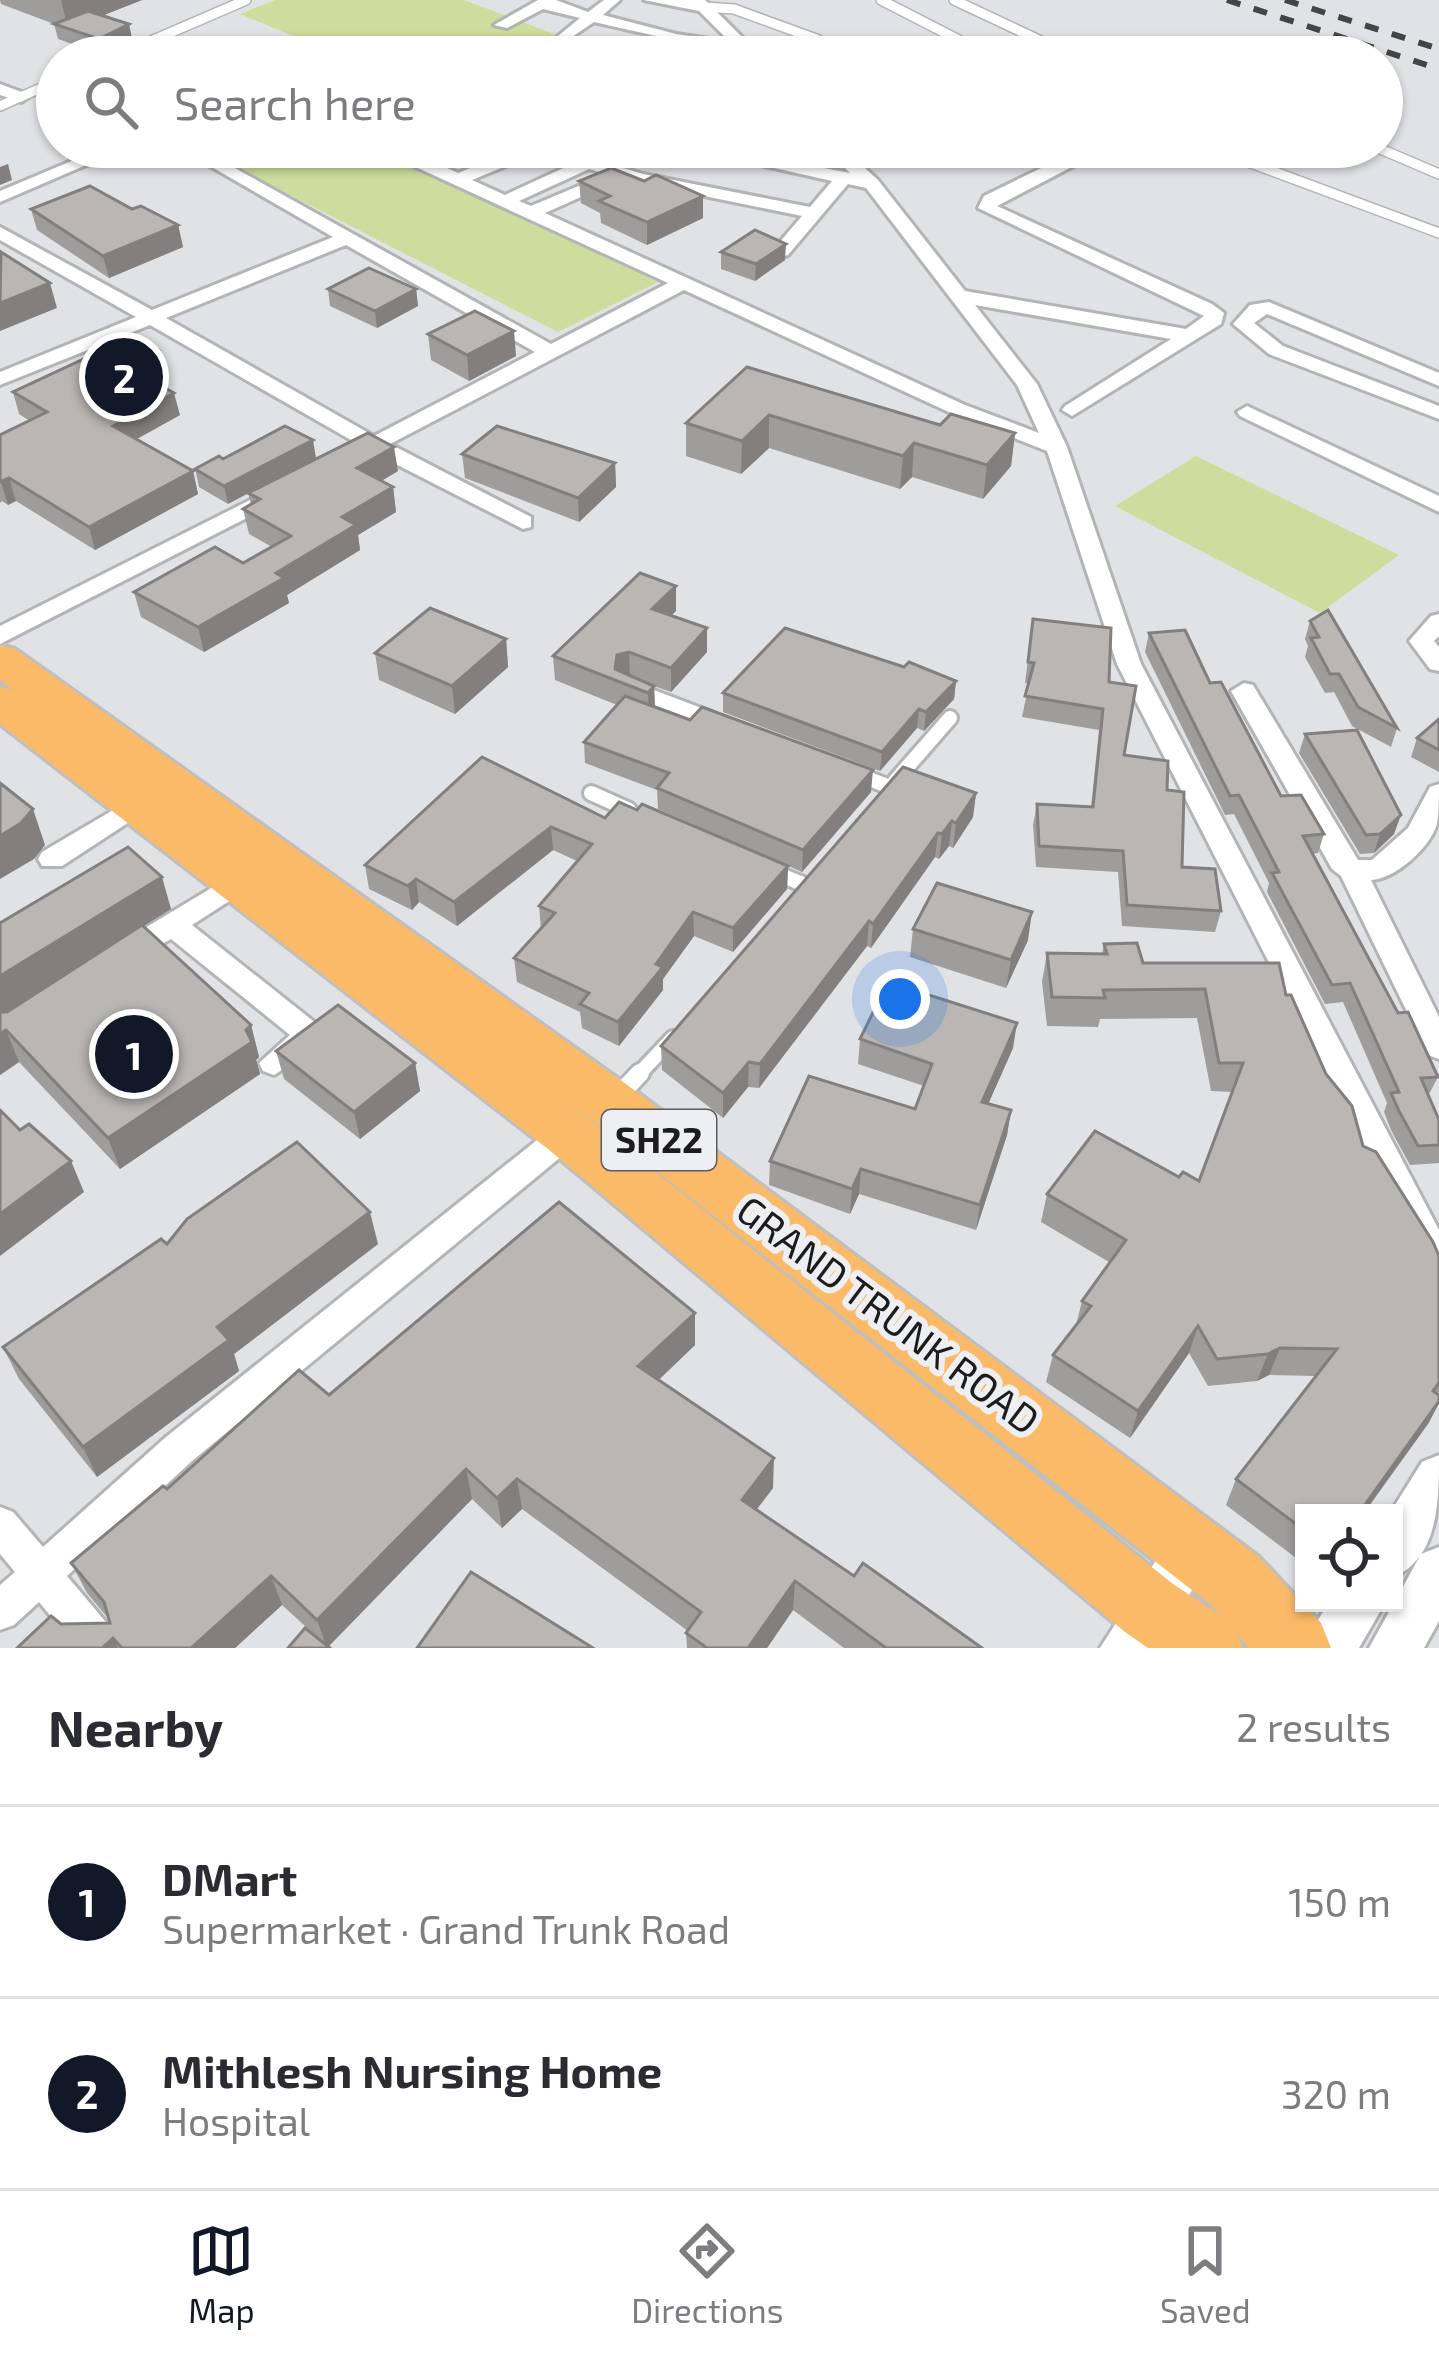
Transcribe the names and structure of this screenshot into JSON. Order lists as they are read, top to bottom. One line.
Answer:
{"streets":{"highway":["SH22","GRAND TRUNK ROAD"]},"page":{"search":"Search here","pins":["2","1"],"heading":["Nearby","2 results"],"list":[{"mark":"1","name":"DMart","note":"Supermarket · Grand Trunk Road","value":"150 m"},{"mark":"2","name":"Mithlesh Nursing Home","note":"Hospital","value":"320 m"}],"nav":["Map","Directions","Saved"]}}
